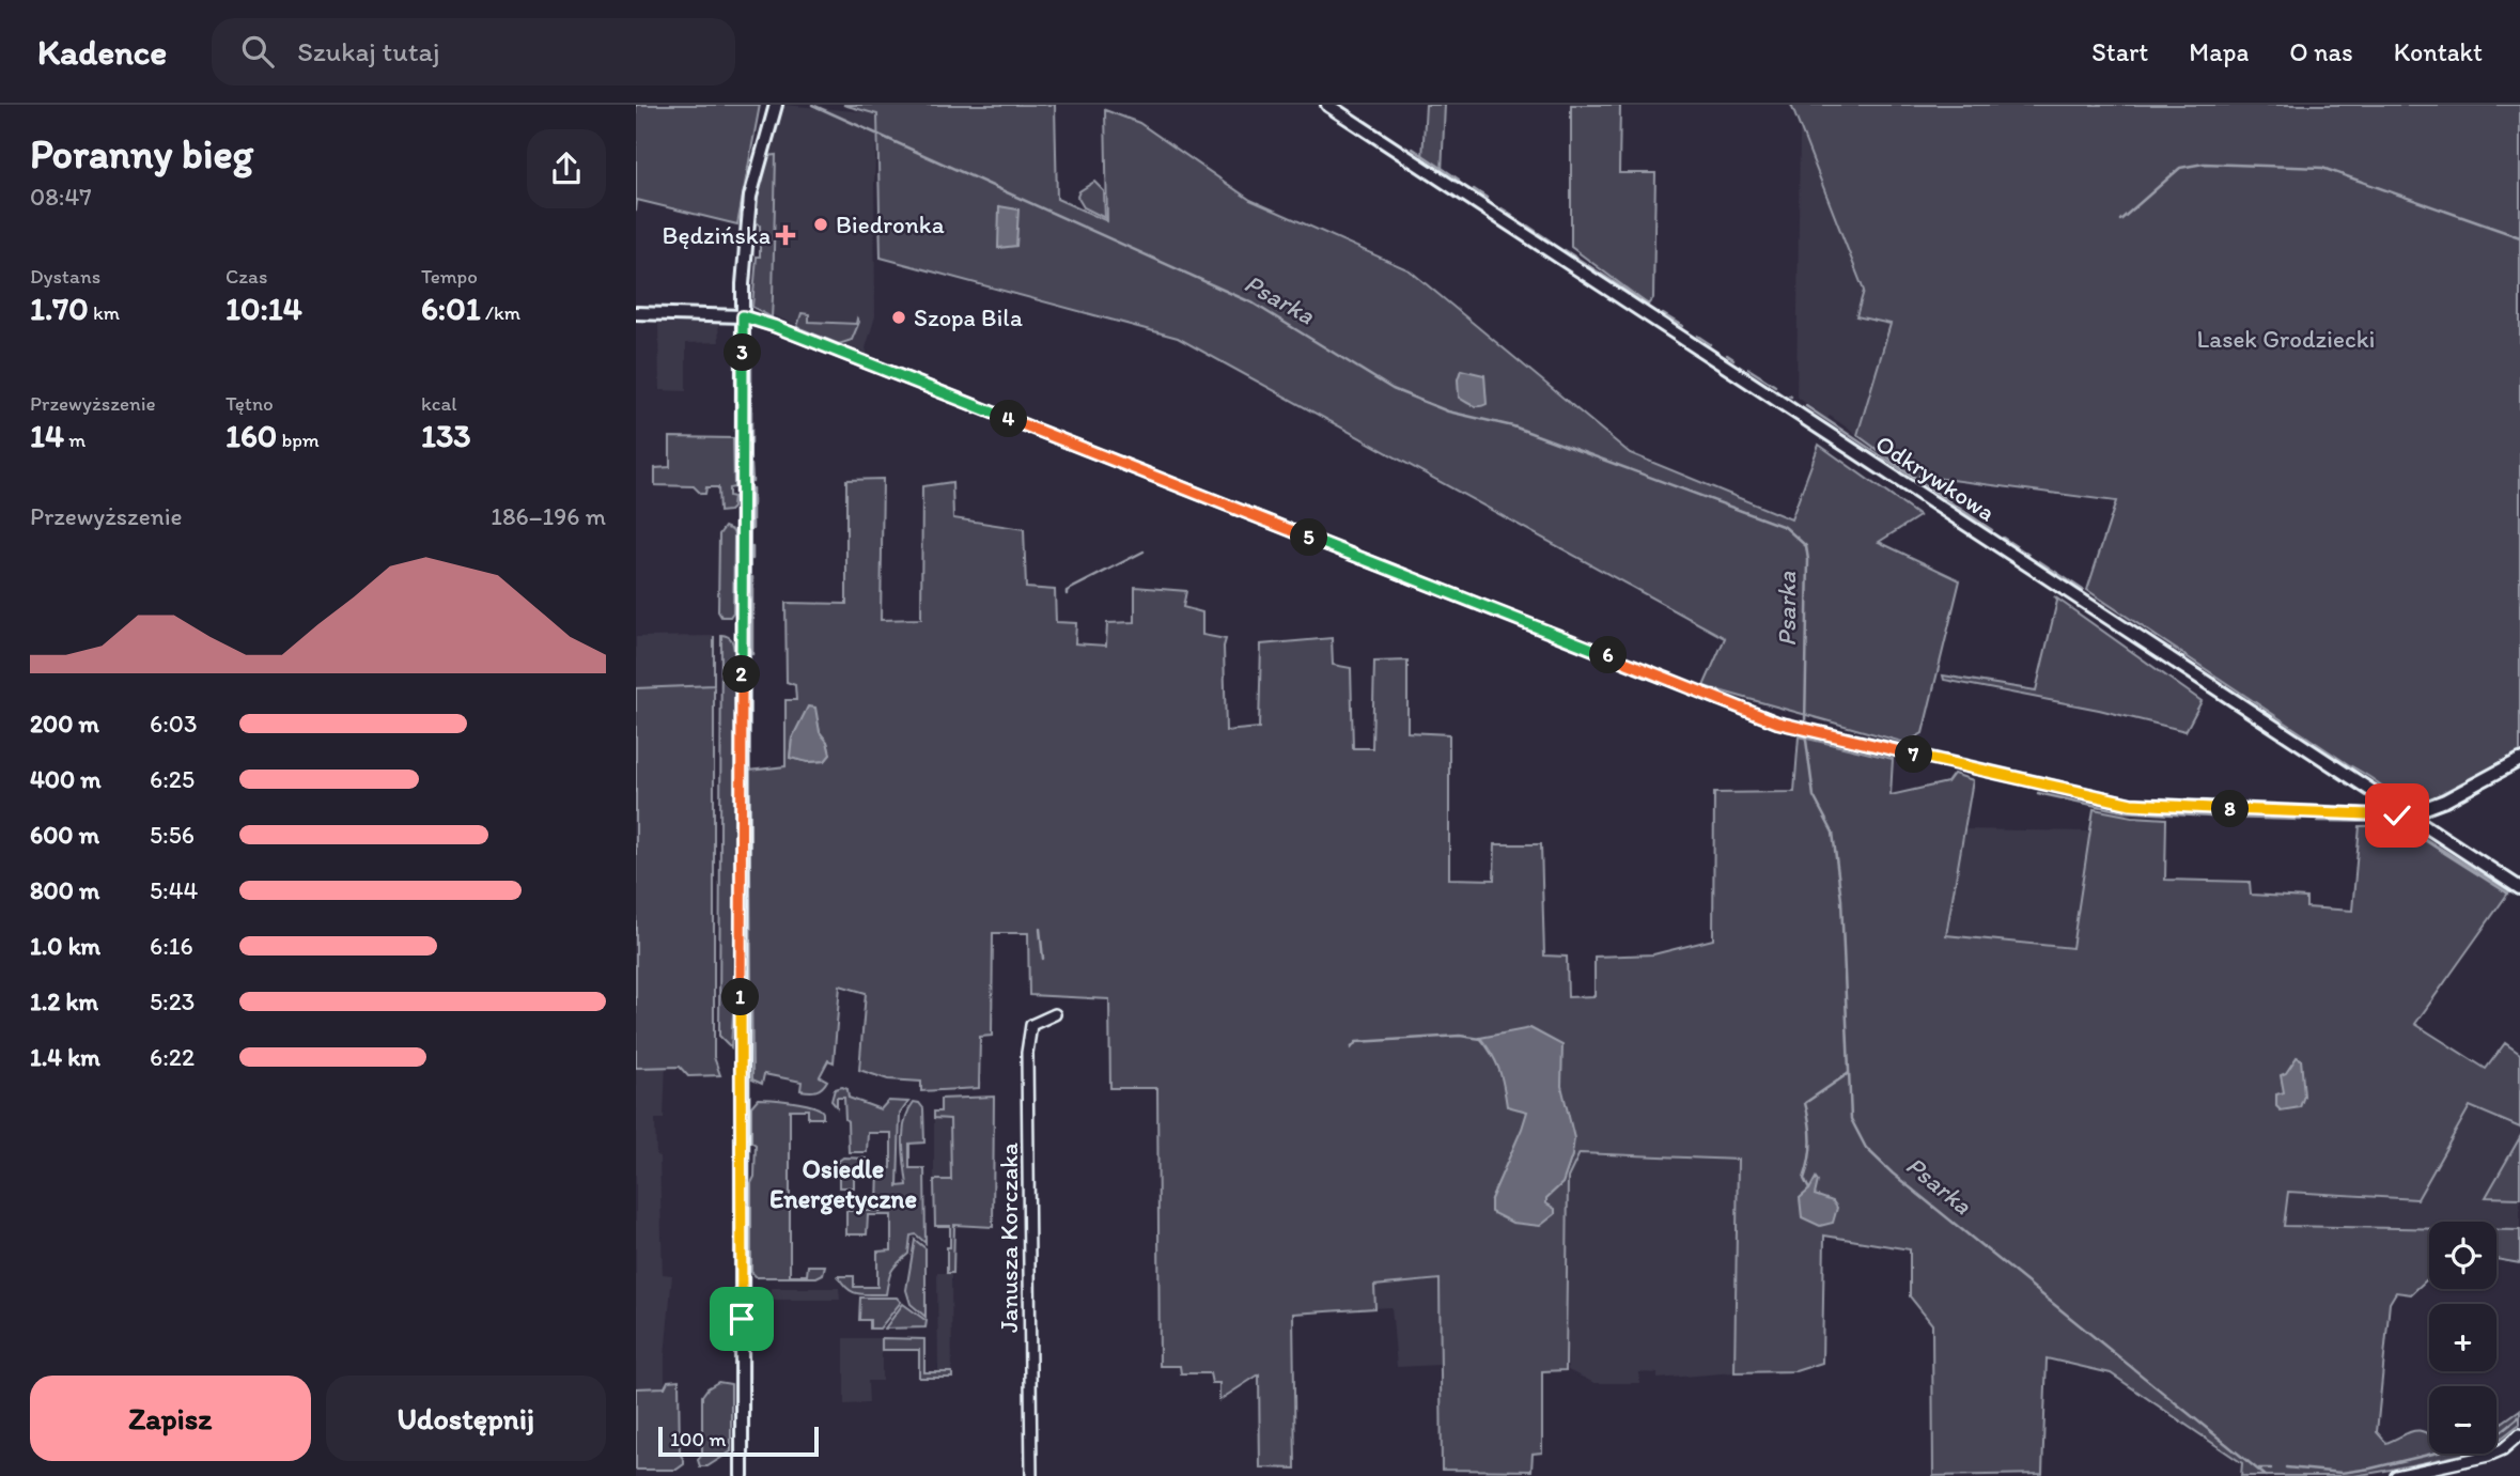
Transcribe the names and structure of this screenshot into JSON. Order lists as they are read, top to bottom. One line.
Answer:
{"streets":{"street":["Odkrywkowa","Janusza Korczaka"]},"districts":["Osiedle Energetyczne"],"water":["Psarka"],"parks":["Lasek Grodziecki"],"places":{"other":["Biedronka","Szopa Bila"],"health":["Będzińska"]},"scale_bar":"100 m","page":{"header":"Kadence","search":"Szukaj tutaj","nav":["Start","Mapa","O nas","Kontakt"],"heading":["Poranny bieg","08:47"],"stats":[["Dystans","1.70 km"],["Czas","10:14"],["Tempo","6:01 /km"],["Przewyższenie","14 m"],["Tętno","160 bpm"],["kcal","133"]],"pins":["3","4","5","6","2","7","8","1"],"chart":["Przewyższenie","186–196 m"],"list":[{"name":"200 m","note":"6:03"},{"name":"400 m","note":"6:25"},{"name":"600 m","note":"5:56"},{"name":"800 m","note":"5:44"},{"name":"1.0 km","note":"6:16"},{"name":"1.2 km","note":"5:23"},{"name":"1.4 km","note":"6:22"}],"map_buttons":["+","−"],"buttons":["Zapisz","Udostępnij"],"scale":"100 m"}}
